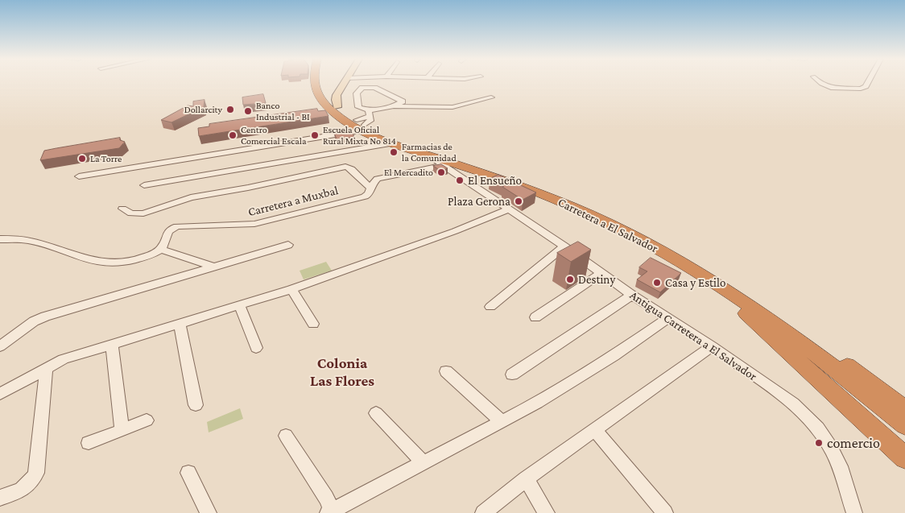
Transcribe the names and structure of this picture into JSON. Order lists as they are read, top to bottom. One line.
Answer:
{"streets":{"highway":["Carretera a El Salvador"],"street":["Carretera a Muxbal","Antigua Carretera a El Salvador"]},"crossings":[["Carretera a Muxbal","Carretera a El Salvador"],["Carretera a Muxbal","Antigua Carretera a El Salvador"],["Carretera a El Salvador","Antigua Carretera a El Salvador"]],"districts":["Colonia Las Flores"],"places":["Dollarcity","Banco Industrial - BI","Centro Comercial Escala","Escuela Oficial Rural Mixta No 814","Farmacias de la Comunidad","La Torre","El Mercadito","El Ensueño","Plaza Gerona","Destiny","Casa y Estilo","comercio"]}
